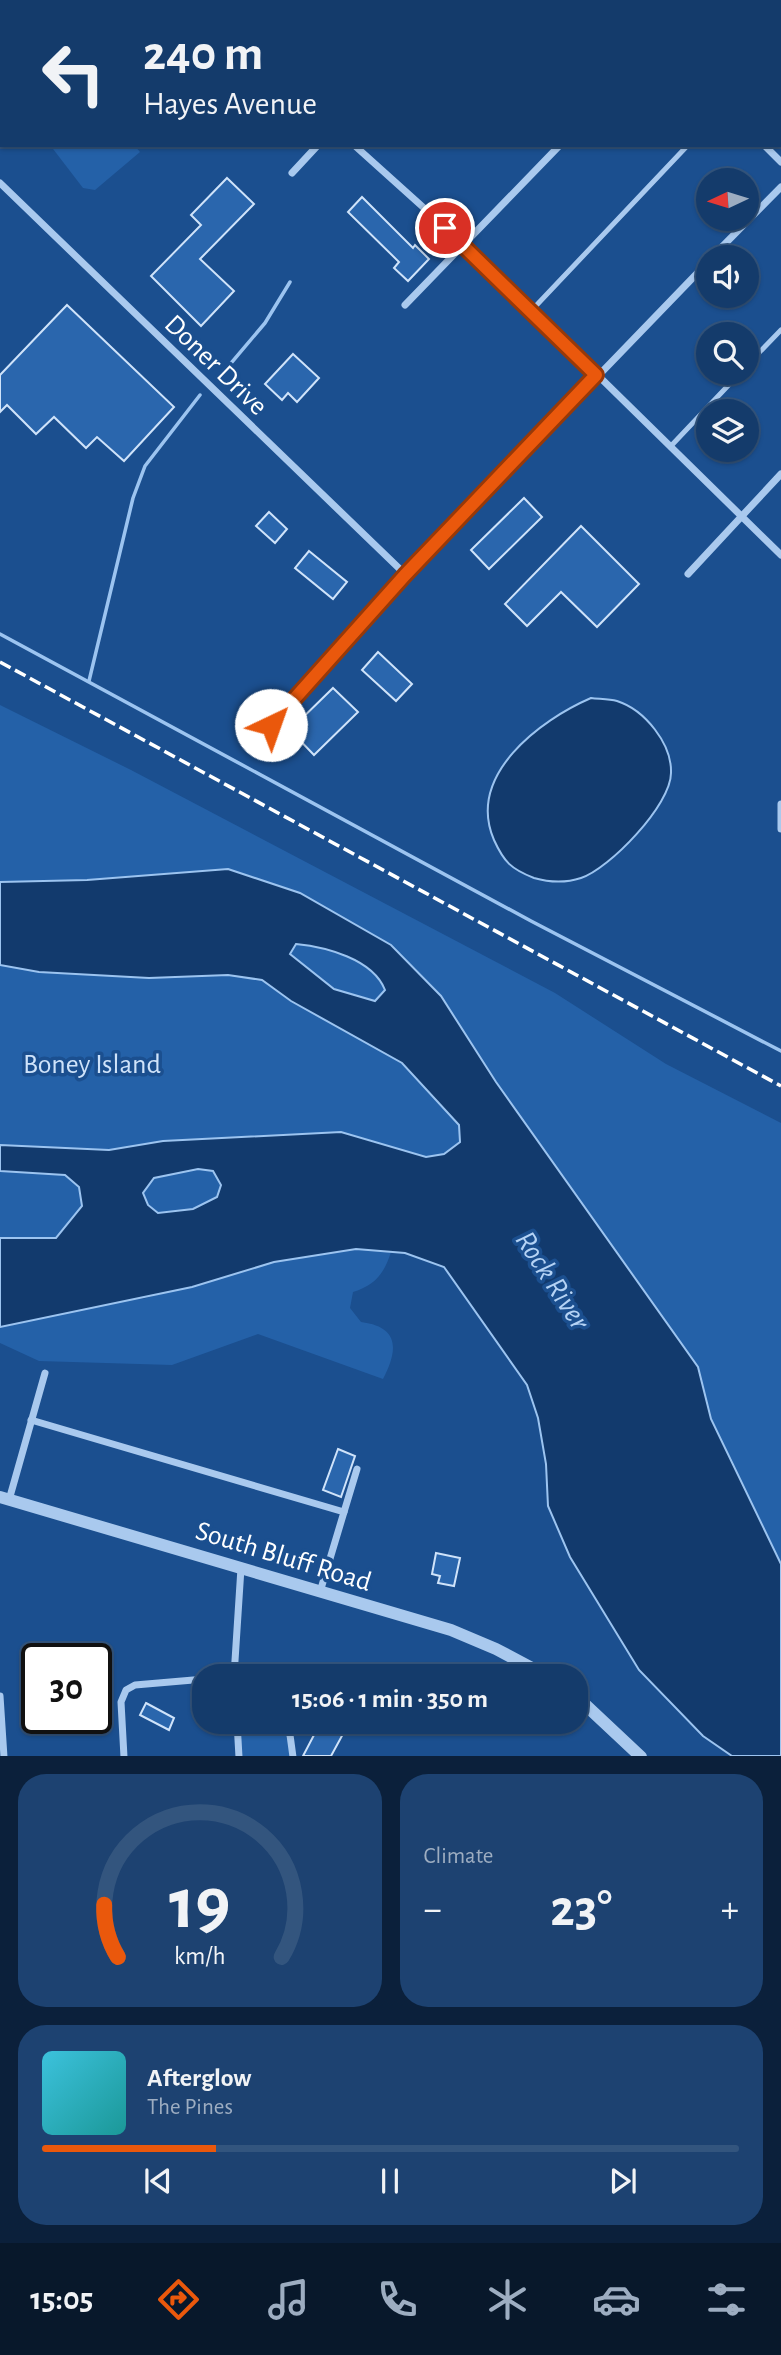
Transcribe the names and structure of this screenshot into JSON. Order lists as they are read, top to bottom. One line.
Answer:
{"streets":{"street":["Doner Drive","South Bluff Road"]},"water":["Rock River"],"parks":["Boney Island"],"north":"left","page":{"turn":["240 m","Hayes Avenue"],"limit":"30","trip":"15:06 · 1 min · 350 m","tile":"Climate","heat":["−","23°","+"],"song":["Afterglow","The Pines"],"tabs":"15:05","gauge":["19","km/h"]}}
